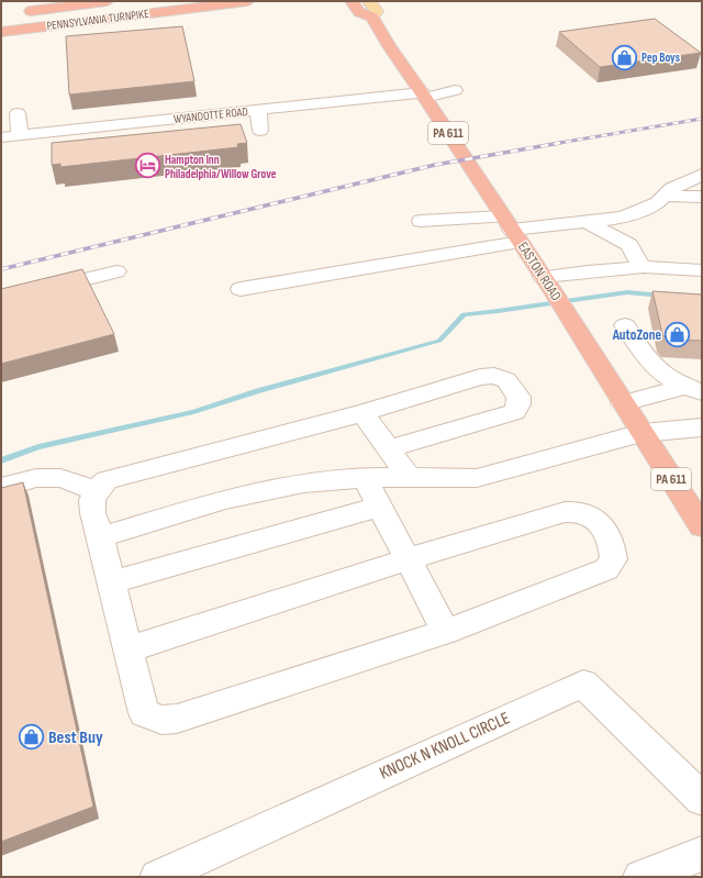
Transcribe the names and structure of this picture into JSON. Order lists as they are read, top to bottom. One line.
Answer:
{"streets":{"highway":["PENNSYLVANIA TURNPIKE","PA 611","EASTON ROAD"],"street":["WYANDOTTE ROAD","KNOCK N KNOLL CIRCLE"]},"crossings":[["WYANDOTTE ROAD","EASTON ROAD"]],"places":{"shop":["Pep Boys","AutoZone","Best Buy"],"hotel":["Hampton Inn Philadelphia/Willow Grove"]}}
